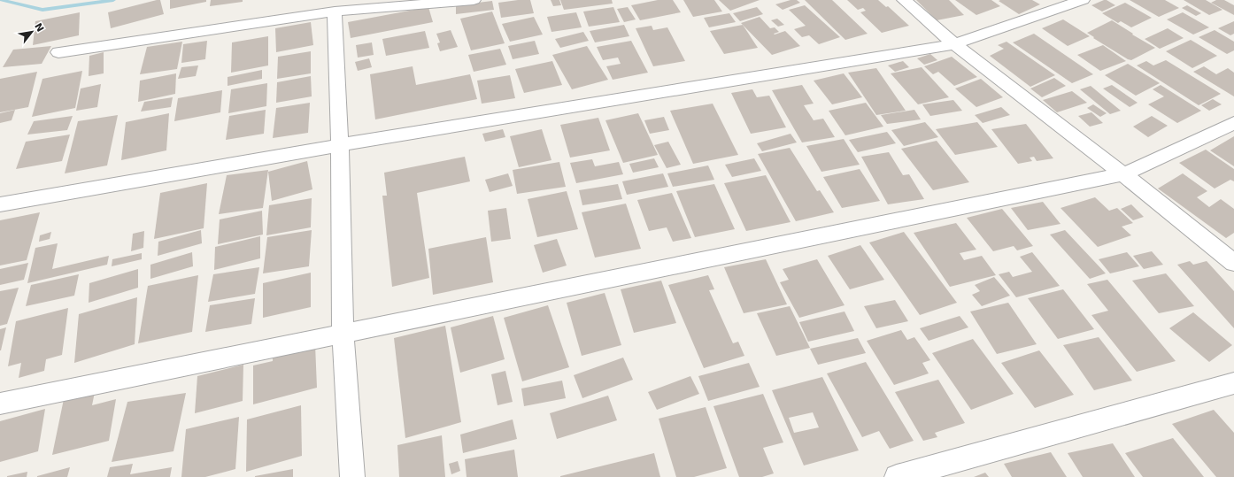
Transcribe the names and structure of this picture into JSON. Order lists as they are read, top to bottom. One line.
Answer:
{"north":"top right"}
